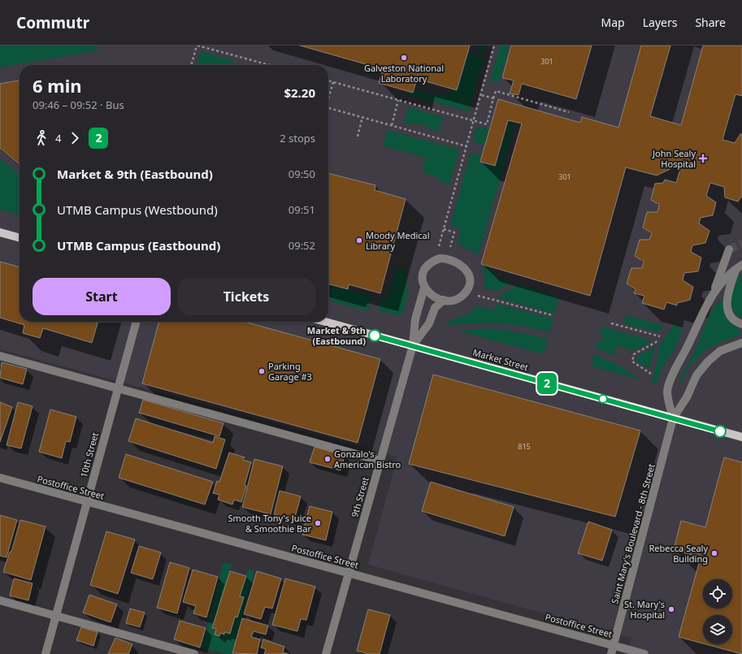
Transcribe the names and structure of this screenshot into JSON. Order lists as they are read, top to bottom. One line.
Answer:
{"streets":{"main road":["Market Street"],"street":["10th Street","Postoffice Street","9th Street","Saint Mary's Boulevard - 8th Street"]},"crossings":[["Market Street","9th Street"],["Market Street","Saint Mary's Boulevard - 8th Street"],["10th Street","Postoffice Street"],["Postoffice Street","9th Street"],["Postoffice Street","Saint Mary's Boulevard - 8th Street"]],"places":{"other":["Galveston National Laboratory","Moody Medical Library","Market & 9th (Eastbound)","Parking Garage #3","Gonzalo's American Bistro","Smooth Tony's Juice & Smoothie Bar","Rebecca Sealy Building","St. Mary's Hospital"],"health":["John Sealy Hospital"]},"lines":["bus line 2"],"house_numbers":["301","301","815"],"page":{"header":"Commutr","nav":["Map","Layers","Share"],"on_map":"2","heading":["6 min","09:46 – 09:52 · Bus","$2.20"],"legs":["4","2","2 stops"],"list":[{"name":"Market & 9th (Eastbound)","value":"09:50"},{"name":"UTMB Campus (Westbound)","value":"09:51"},{"name":"UTMB Campus (Eastbound)","value":"09:52"}],"buttons":["Start","Tickets"]}}
